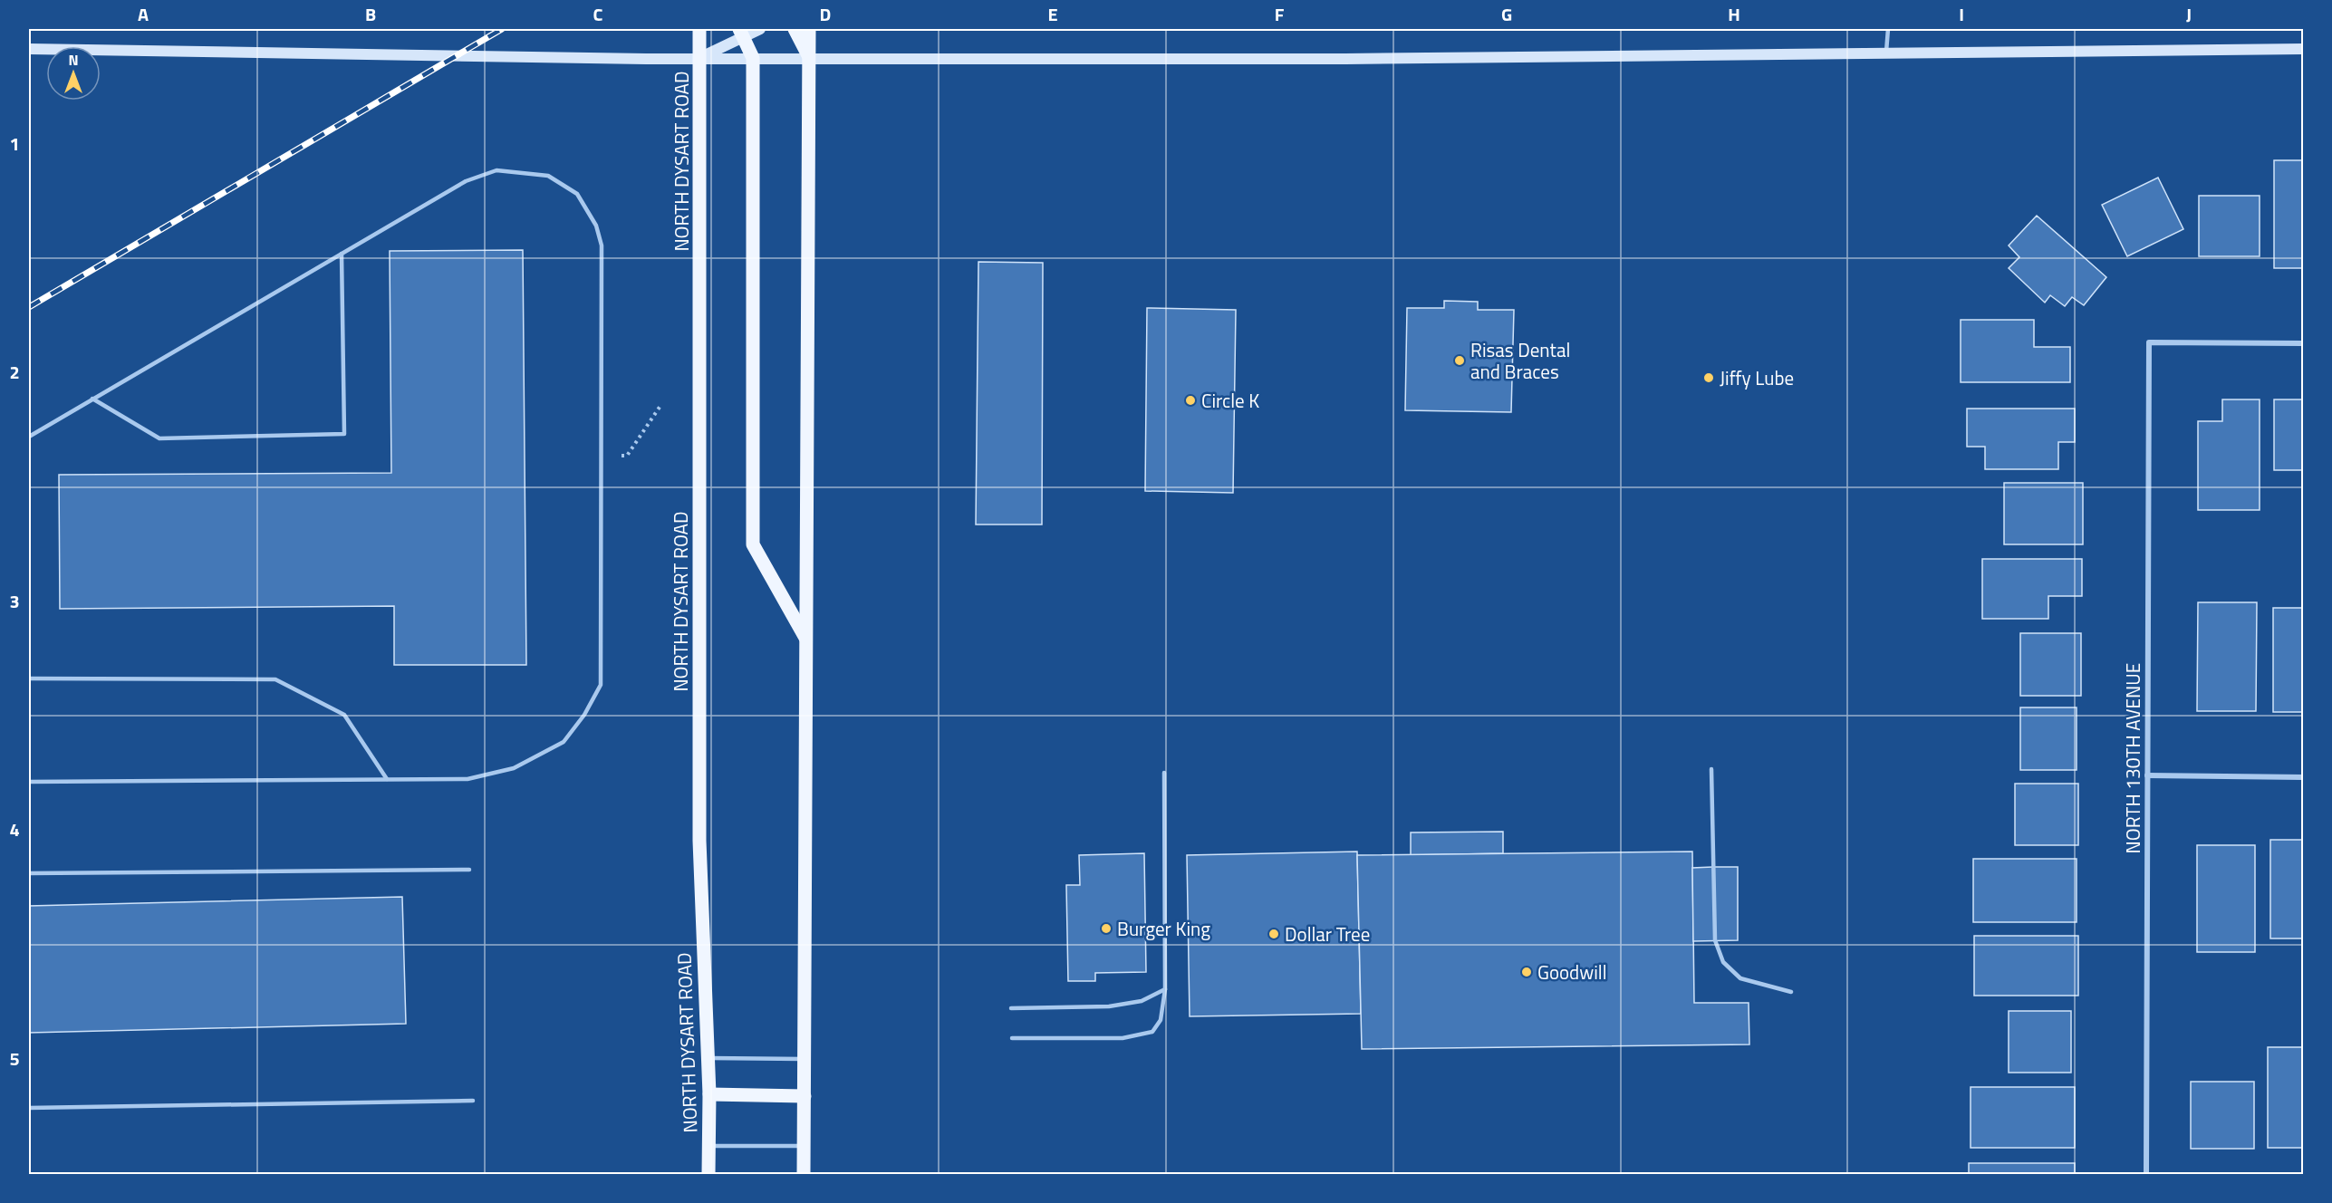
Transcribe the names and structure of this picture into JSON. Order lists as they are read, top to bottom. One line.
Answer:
{"streets":{"main road":["NORTH DYSART ROAD"],"street":["NORTH 130TH AVENUE"]},"places":["Risas Dental and Braces","Jiffy Lube","Circle K","Burger King","Dollar Tree","Goodwill"],"north":"top","grid":{"columns":["A","B","C","D","E","F","G","H","I","J"],"rows":["1","2","3","4","5"]}}
